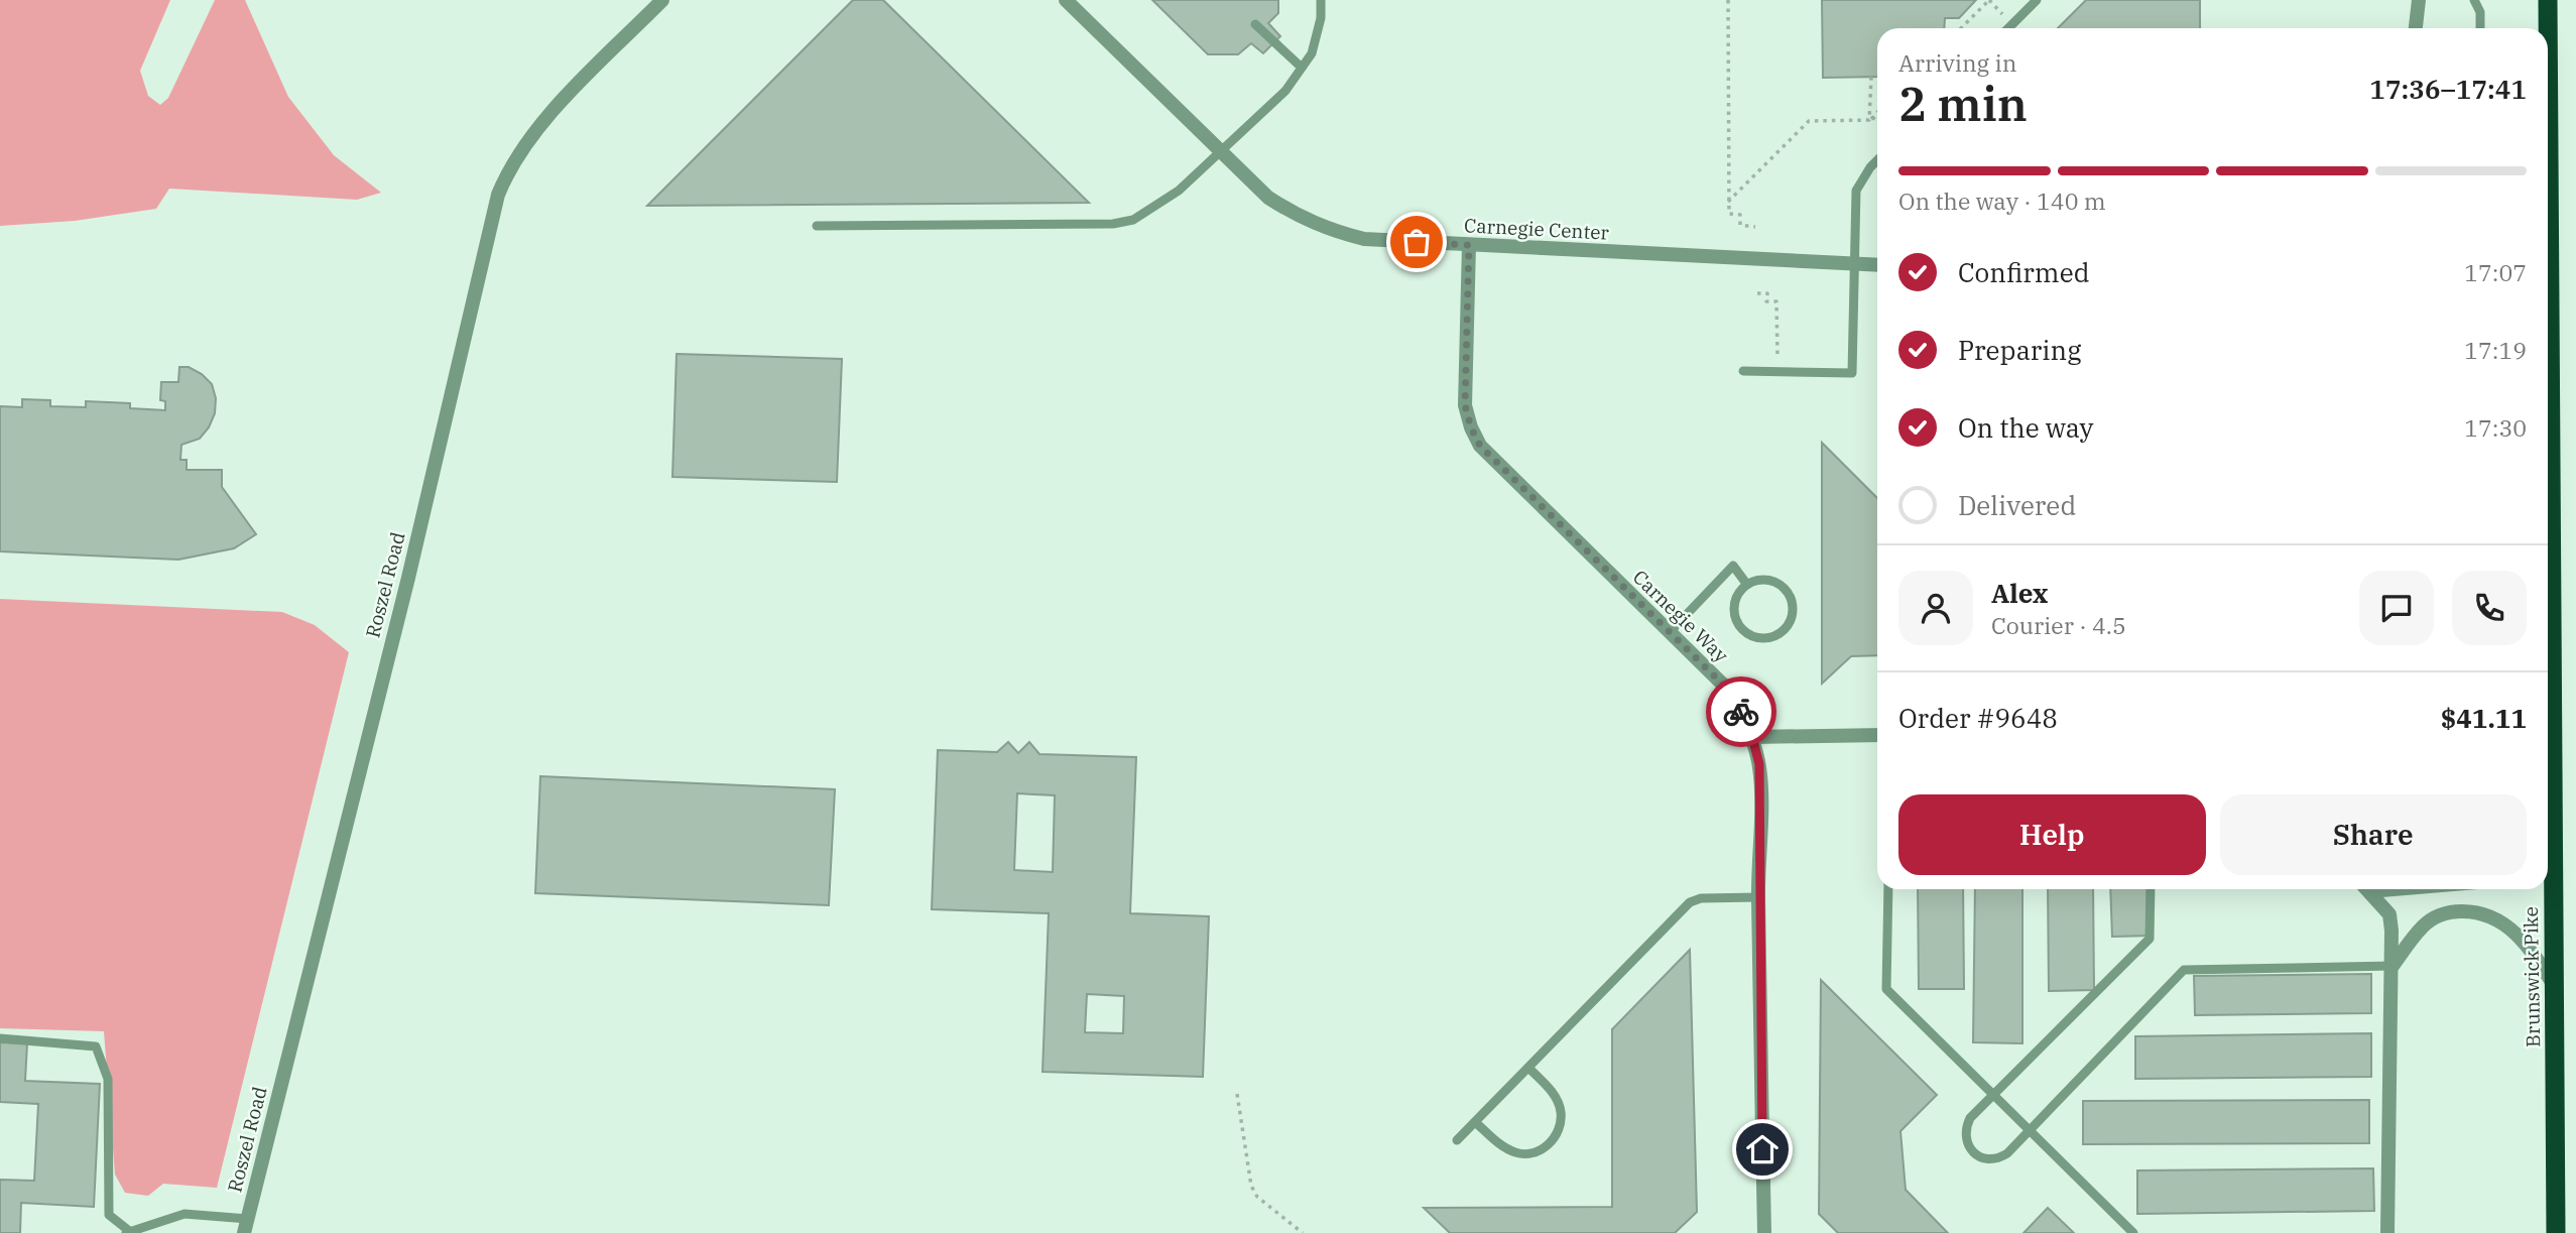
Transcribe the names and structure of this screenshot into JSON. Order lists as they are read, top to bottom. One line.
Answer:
{"streets":{"highway":["Brunswick Pike"],"street":["Carnegie Center","Roszel Road","Carnegie Way"]},"crossings":[["Carnegie Center","Carnegie Way"]],"page":{"heading":["2 min","Arriving in","17:36–17:41"],"panel":["Alex","Courier · 4.5","Order #9648","$41.11"],"bar":"On the way · 140 m","list":[["Confirmed","17:07"],["Preparing","17:19"],["On the way","17:30"],"Delivered"],"buttons":["Help","Share"]}}
